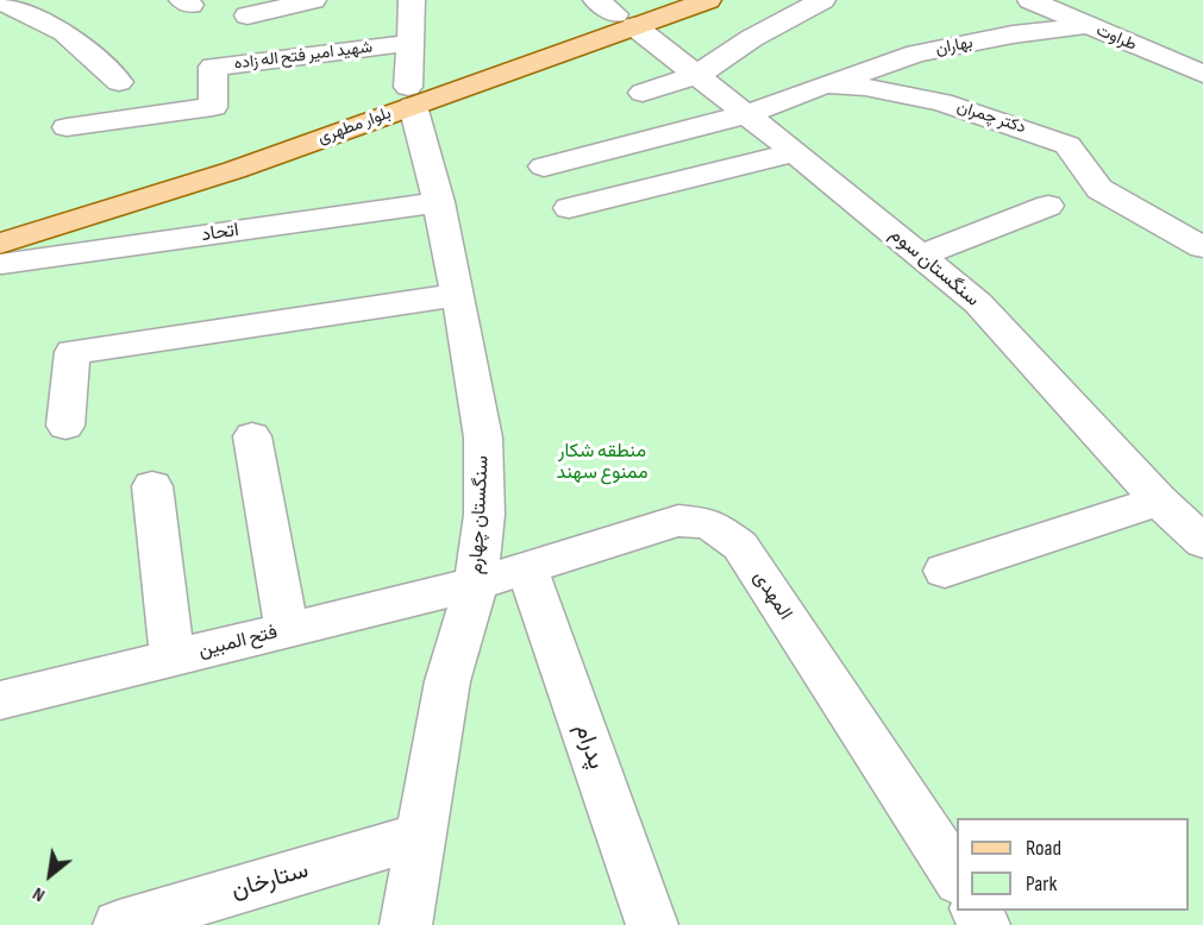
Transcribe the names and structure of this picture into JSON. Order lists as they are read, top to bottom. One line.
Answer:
{"streets":{"main road":["بلوار مطهری"],"street":["طراوت","بهاران","شهید امیر فتح اله زاده","دکتر چمران","اتحاد","سنگستان سوم","سنگستان چهارم","المهدی","فتح المبین","پدرام","ستارخان"]},"crossings":[["طراوت","بهاران"],["بهاران","دکتر چمران"],["شهید امیر فتح اله زاده","سنگستان چهارم"],["دکتر چمران","سنگستان سوم"],["بلوار مطهری","اتحاد"],["بلوار مطهری","سنگستان سوم"],["بلوار مطهری","سنگستان چهارم"],["اتحاد","سنگستان چهارم"],["سنگستان چهارم","المهدی"],["سنگستان چهارم","فتح المبین"],["سنگستان چهارم","ستارخان"],["المهدی","فتح المبین"],["المهدی","پدرام"]],"parks":["منطقه شکار ممنوع سهند"],"legend":["Road","Park"],"north":"bottom left"}
